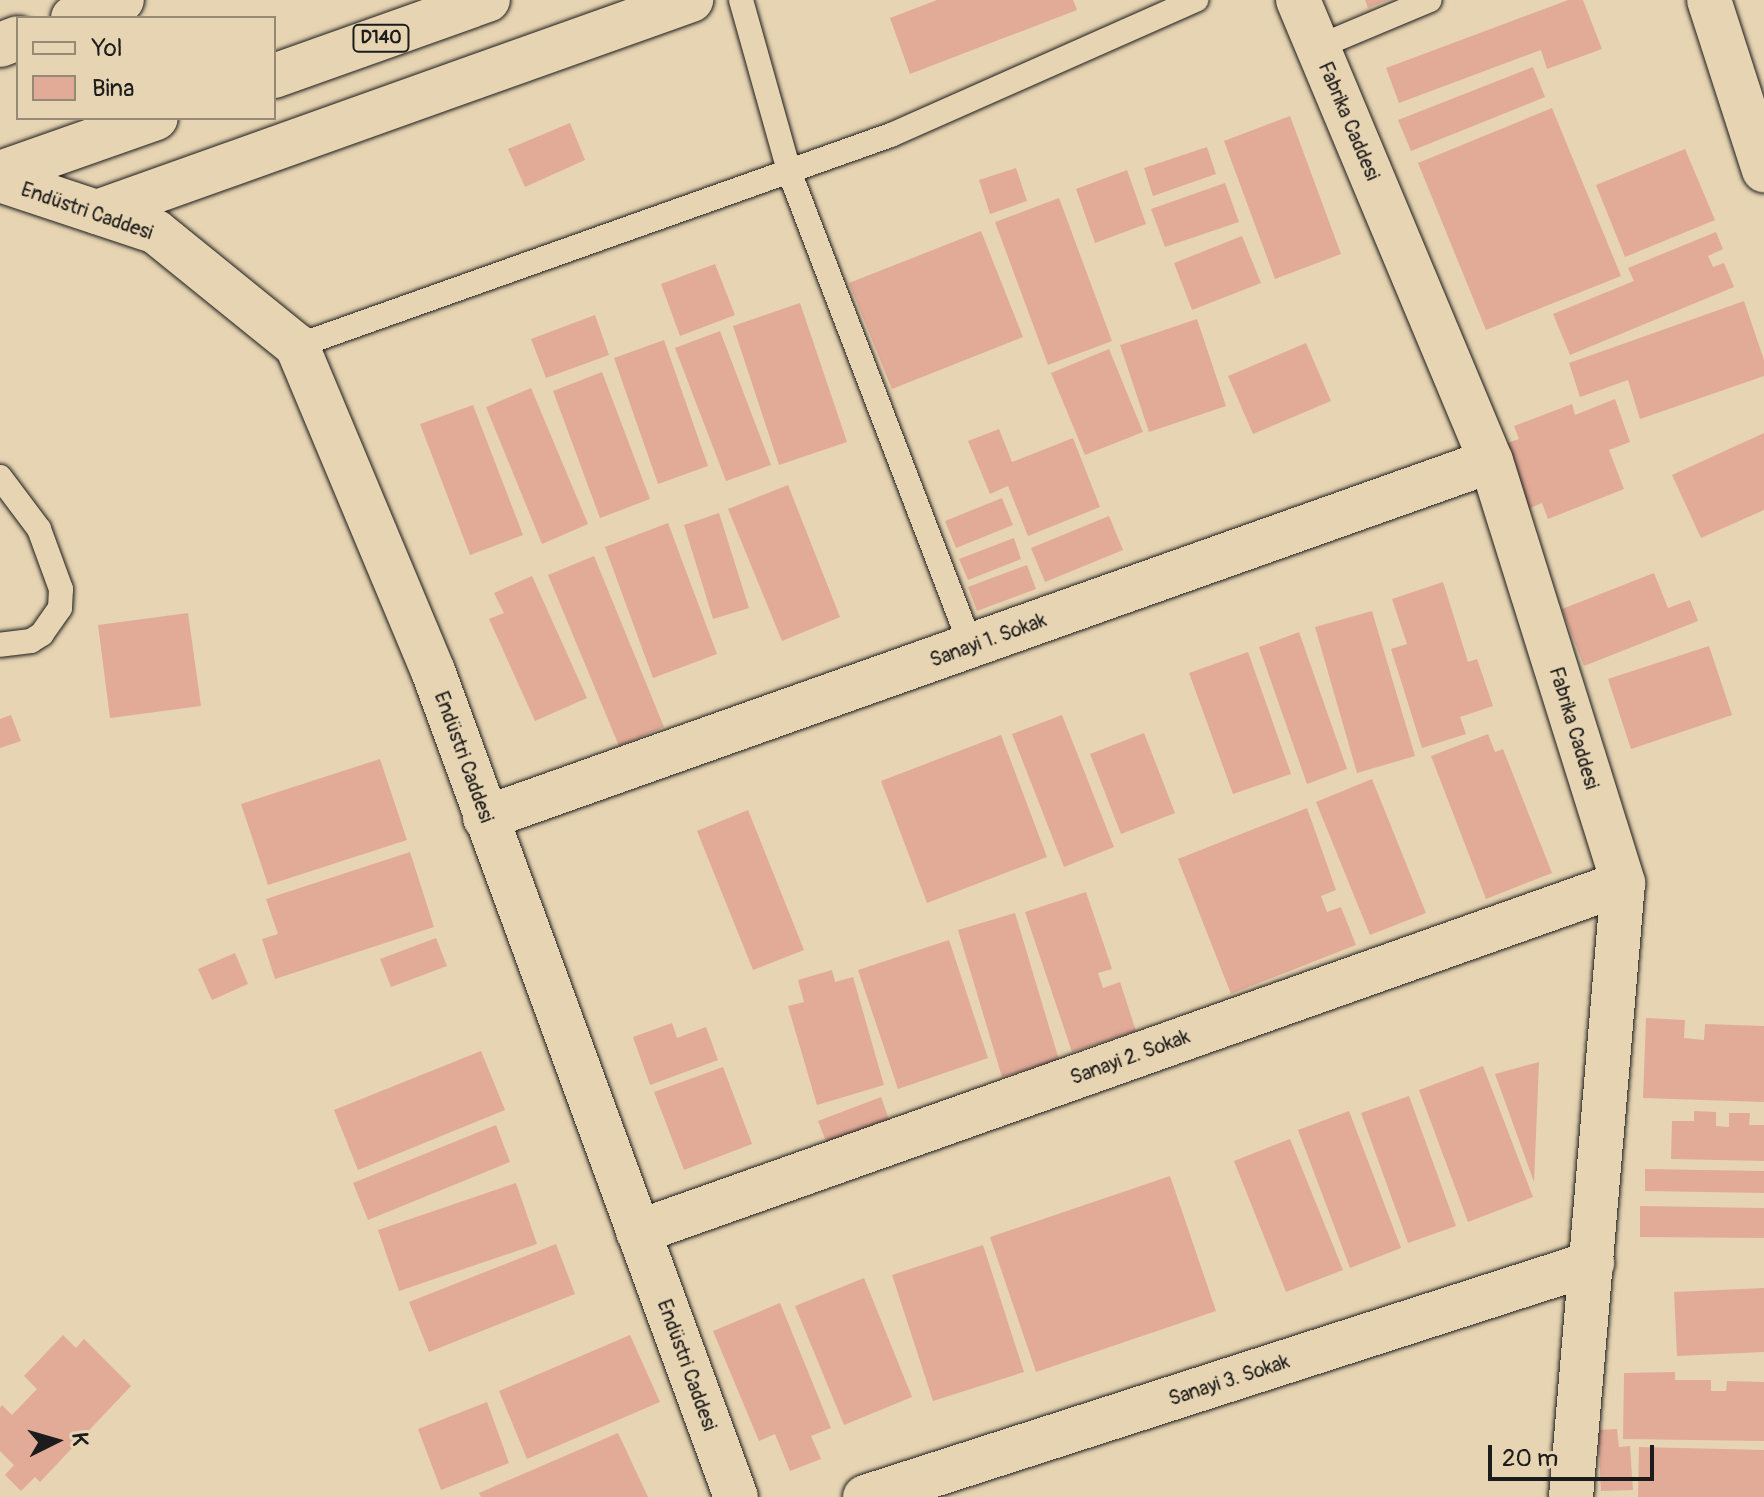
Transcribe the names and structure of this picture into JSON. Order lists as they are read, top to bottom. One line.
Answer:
{"streets":{"street":["D140","Fabrika Caddesi","Endüstri Caddesi","Sanayi 1. Sokak","Sanayi 2. Sokak","Sanayi 3. Sokak"]},"crossings":[["Fabrika Caddesi","Sanayi 1. Sokak"],["Fabrika Caddesi","Sanayi 2. Sokak"],["Fabrika Caddesi","Sanayi 3. Sokak"],["Endüstri Caddesi","Sanayi 1. Sokak"],["Endüstri Caddesi","Sanayi 2. Sokak"]],"legend":["Yol","Bina"],"scale_bar":"20 m","north":"right"}
